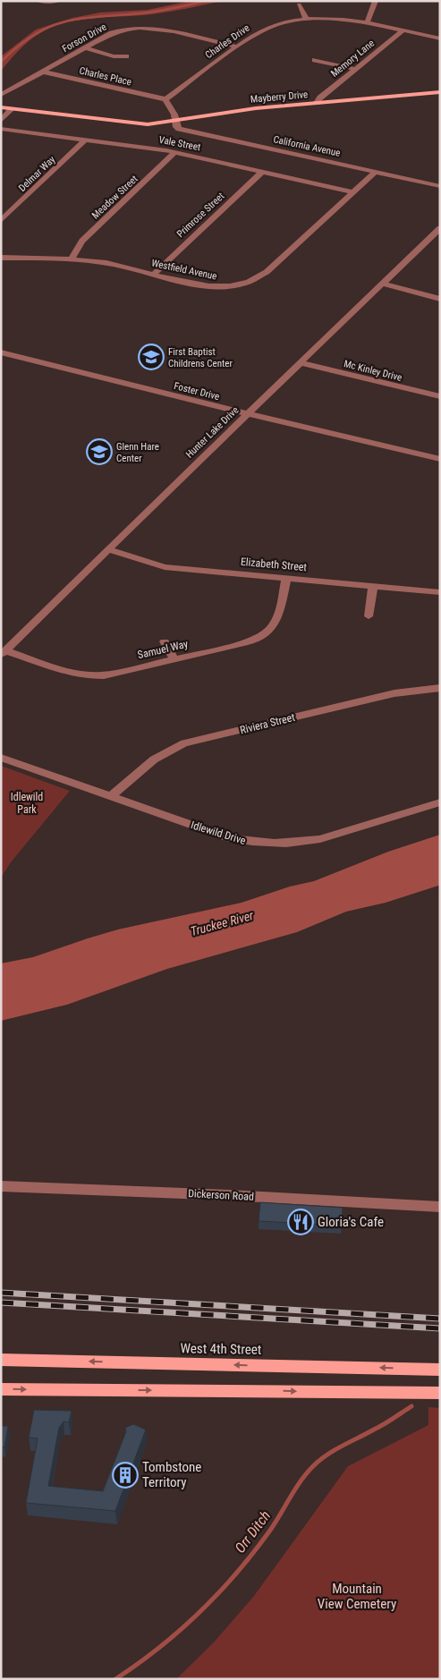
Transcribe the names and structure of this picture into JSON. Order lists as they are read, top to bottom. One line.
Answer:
{"streets":{"main road":["Mayberry Drive","West 4th Street"],"street":["Forson Drive","Charles Drive","Memory Lane","Charles Place","Vale Street","California Avenue","Delmar Way","Meadow Street","Primrose Street","Westfield Avenue","Mc Kinley Drive","Foster Drive","Hunter Lake Drive","Elizabeth Street","Samuel Way","Riviera Street","Idlewild Drive","Dickerson Road"]},"crossings":[["Forson Drive","Charles Drive"],["Forson Drive","Charles Place"],["Charles Drive","Memory Lane"],["Charles Drive","Charles Place"],["Memory Lane","Mayberry Drive"],["Mayberry Drive","California Avenue"],["Vale Street","Delmar Way"],["Vale Street","Meadow Street"],["Vale Street","Primrose Street"],["Vale Street","Westfield Avenue"],["California Avenue","Westfield Avenue"],["Meadow Street","Westfield Avenue"],["Primrose Street","Westfield Avenue"],["Mc Kinley Drive","Hunter Lake Drive"],["Foster Drive","Hunter Lake Drive"],["Hunter Lake Drive","Elizabeth Street"],["Hunter Lake Drive","Samuel Way"],["Elizabeth Street","Samuel Way"],["Riviera Street","Idlewild Drive"]],"water":["Truckee River","Orr Ditch"],"parks":["Idlewild Park","Mountain View Cemetery"],"places":{"school or university":["First Baptist Childrens Center","Glenn Hare Center"],"restaurant":["Gloria's Cafe"],"building":["Tombstone Territory"]}}
